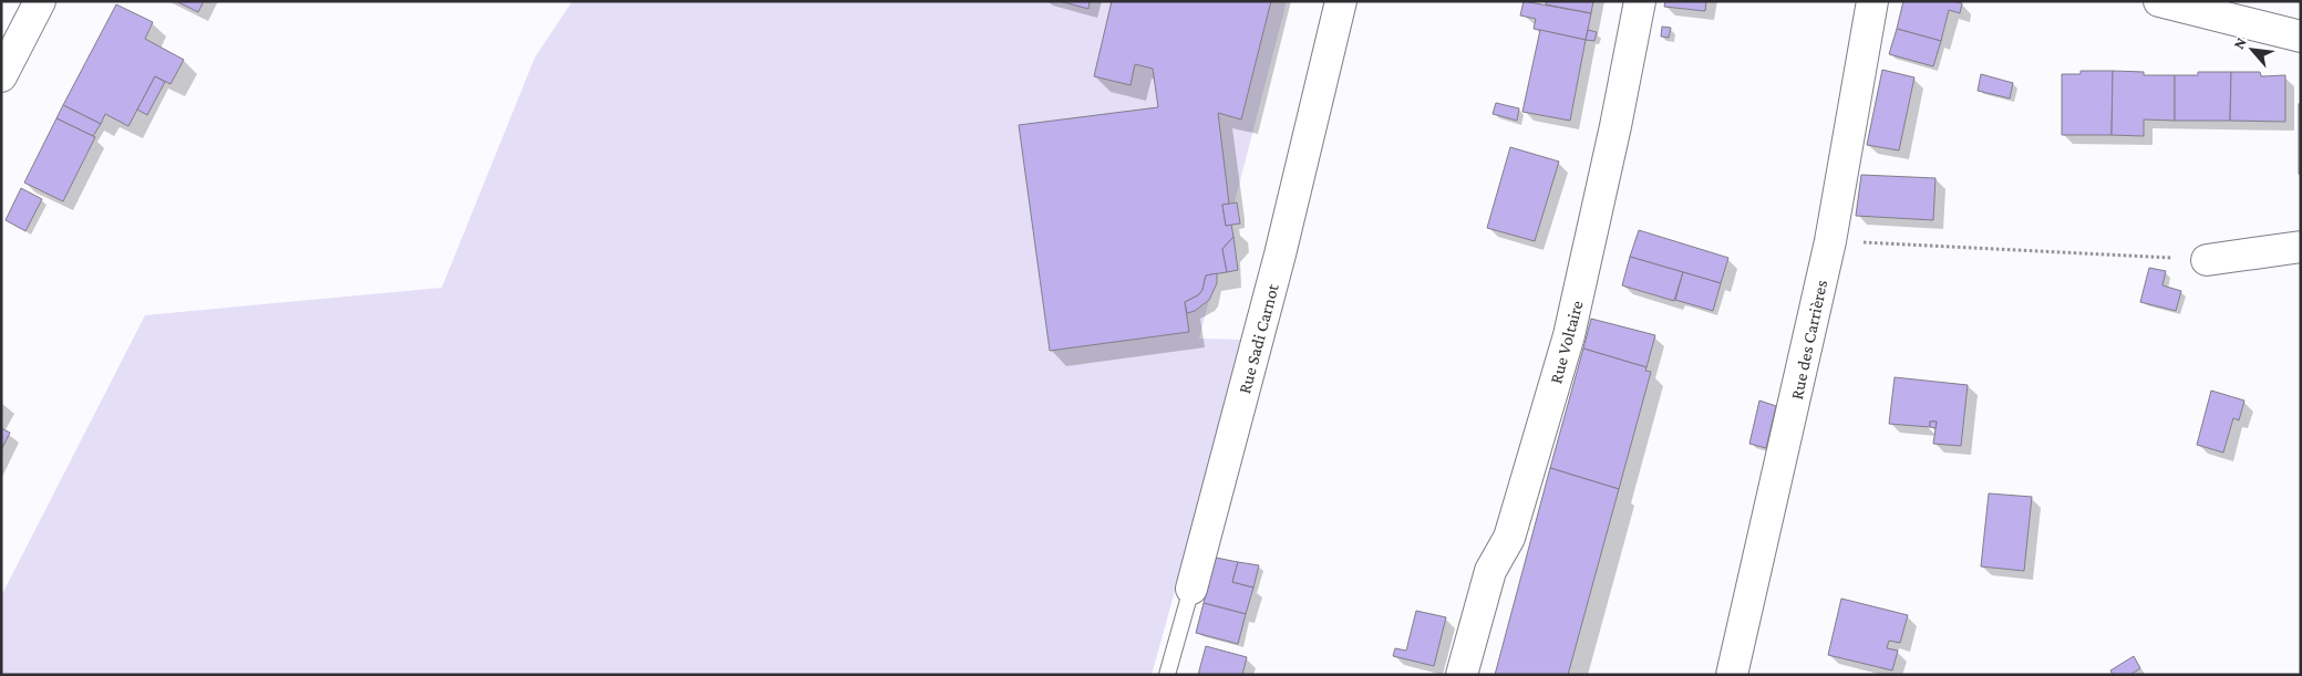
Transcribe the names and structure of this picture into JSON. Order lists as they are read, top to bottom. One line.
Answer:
{"streets":{"street":["Rue Sadi Carnot","Rue des Carrières","Rue Voltaire"]},"north":"top left"}
